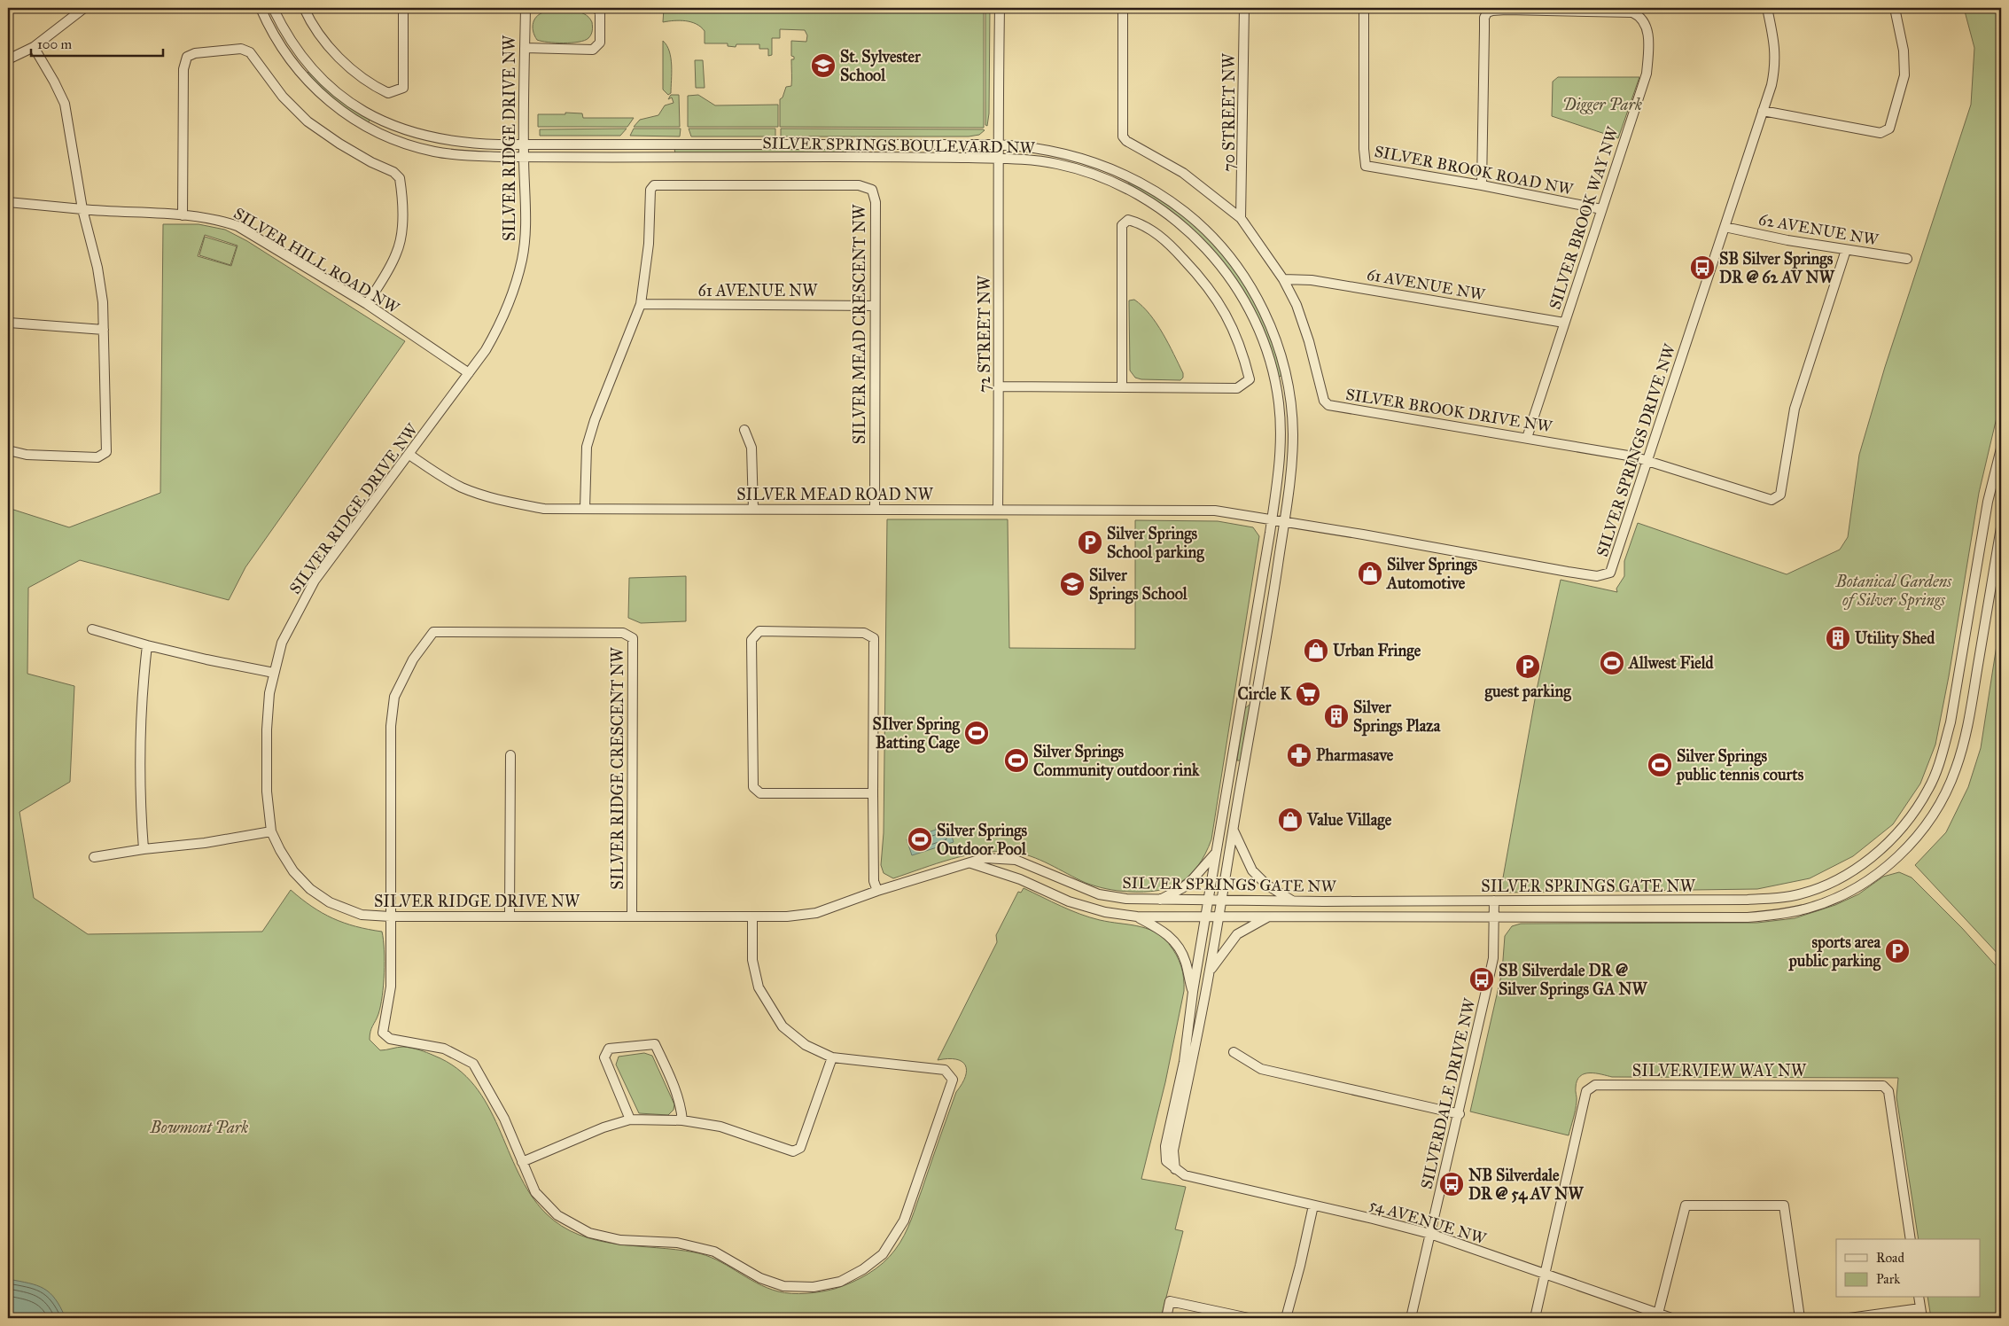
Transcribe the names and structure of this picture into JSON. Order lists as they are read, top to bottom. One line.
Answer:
{"streets":{"street":["70 STREET NW","SILVER RIDGE DRIVE NW","SILVER SPRINGS BOULEVARD NW","SILVER BROOK ROAD NW","SILVER BROOK WAY NW","62 AVENUE NW","SILVER HILL ROAD NW","61 AVENUE NW","SILVER MEAD CRESCENT NW","72 STREET NW","SILVER BROOK DRIVE NW","SILVER SPRINGS DRIVE NW","SILVER MEAD ROAD NW","SILVER RIDGE CRESCENT NW","SILVER SPRINGS GATE NW","SILVERVIEW WAY NW","SILVERDALE DRIVE NW","54 AVENUE NW"]},"crossings":[["70 STREET NW","SILVER BROOK DRIVE NW"],["SILVER RIDGE DRIVE NW","SILVER SPRINGS BOULEVARD NW"],["SILVER RIDGE DRIVE NW","SILVER HILL ROAD NW"],["SILVER RIDGE DRIVE NW","SILVER MEAD ROAD NW"],["SILVER RIDGE DRIVE NW","SILVER RIDGE CRESCENT NW"],["SILVER RIDGE DRIVE NW","SILVER SPRINGS GATE NW"],["SILVER SPRINGS BOULEVARD NW","72 STREET NW"],["SILVER SPRINGS BOULEVARD NW","SILVER SPRINGS DRIVE NW"],["SILVER SPRINGS BOULEVARD NW","SILVER MEAD ROAD NW"],["SILVER SPRINGS BOULEVARD NW","SILVER SPRINGS GATE NW"],["SILVER SPRINGS BOULEVARD NW","54 AVENUE NW"],["SILVER BROOK ROAD NW","SILVER BROOK WAY NW"],["SILVER BROOK WAY NW","61 AVENUE NW"],["SILVER BROOK WAY NW","SILVER BROOK DRIVE NW"],["62 AVENUE NW","SILVER BROOK DRIVE NW"],["62 AVENUE NW","SILVER SPRINGS DRIVE NW"],["61 AVENUE NW","SILVER MEAD CRESCENT NW"],["61 AVENUE NW","SILVER BROOK DRIVE NW"],["SILVER MEAD CRESCENT NW","SILVER MEAD ROAD NW"],["72 STREET NW","SILVER MEAD ROAD NW"],["SILVER BROOK DRIVE NW","SILVER SPRINGS DRIVE NW"],["SILVER SPRINGS DRIVE NW","SILVER MEAD ROAD NW"],["SILVER SPRINGS GATE NW","SILVERDALE DRIVE NW"],["SILVERVIEW WAY NW","54 AVENUE NW"],["SILVERDALE DRIVE NW","54 AVENUE NW"]],"parks":["Digger Park","Botanical Gardens of Silver Springs","Bowmont Park"],"places":{"school or university":["St. Sylvester School","Silver Springs School"],"bus stop":["SB Silver Springs DR @ 62 AV NW","SB Silverdale DR @ Silver Springs GA NW","NB Silverdale DR @ 54 AV NW"],"parking":["Silver Springs School parking","guest parking","sports area public parking"],"shop":["Silver Springs Automotive","Urban Fringe","Value Village"],"building":["Utility Shed","Silver Springs Plaza"],"sports":["Allwest Field","SIlver Spring Batting Cage","Silver Springs Community outdoor rink","Silver Springs public tennis courts","Silver Springs Outdoor Pool"],"supermarket":["Circle K"],"pharmacy":["Pharmasave"]},"legend":["Road","Park"],"scale_bar":"100 m"}
